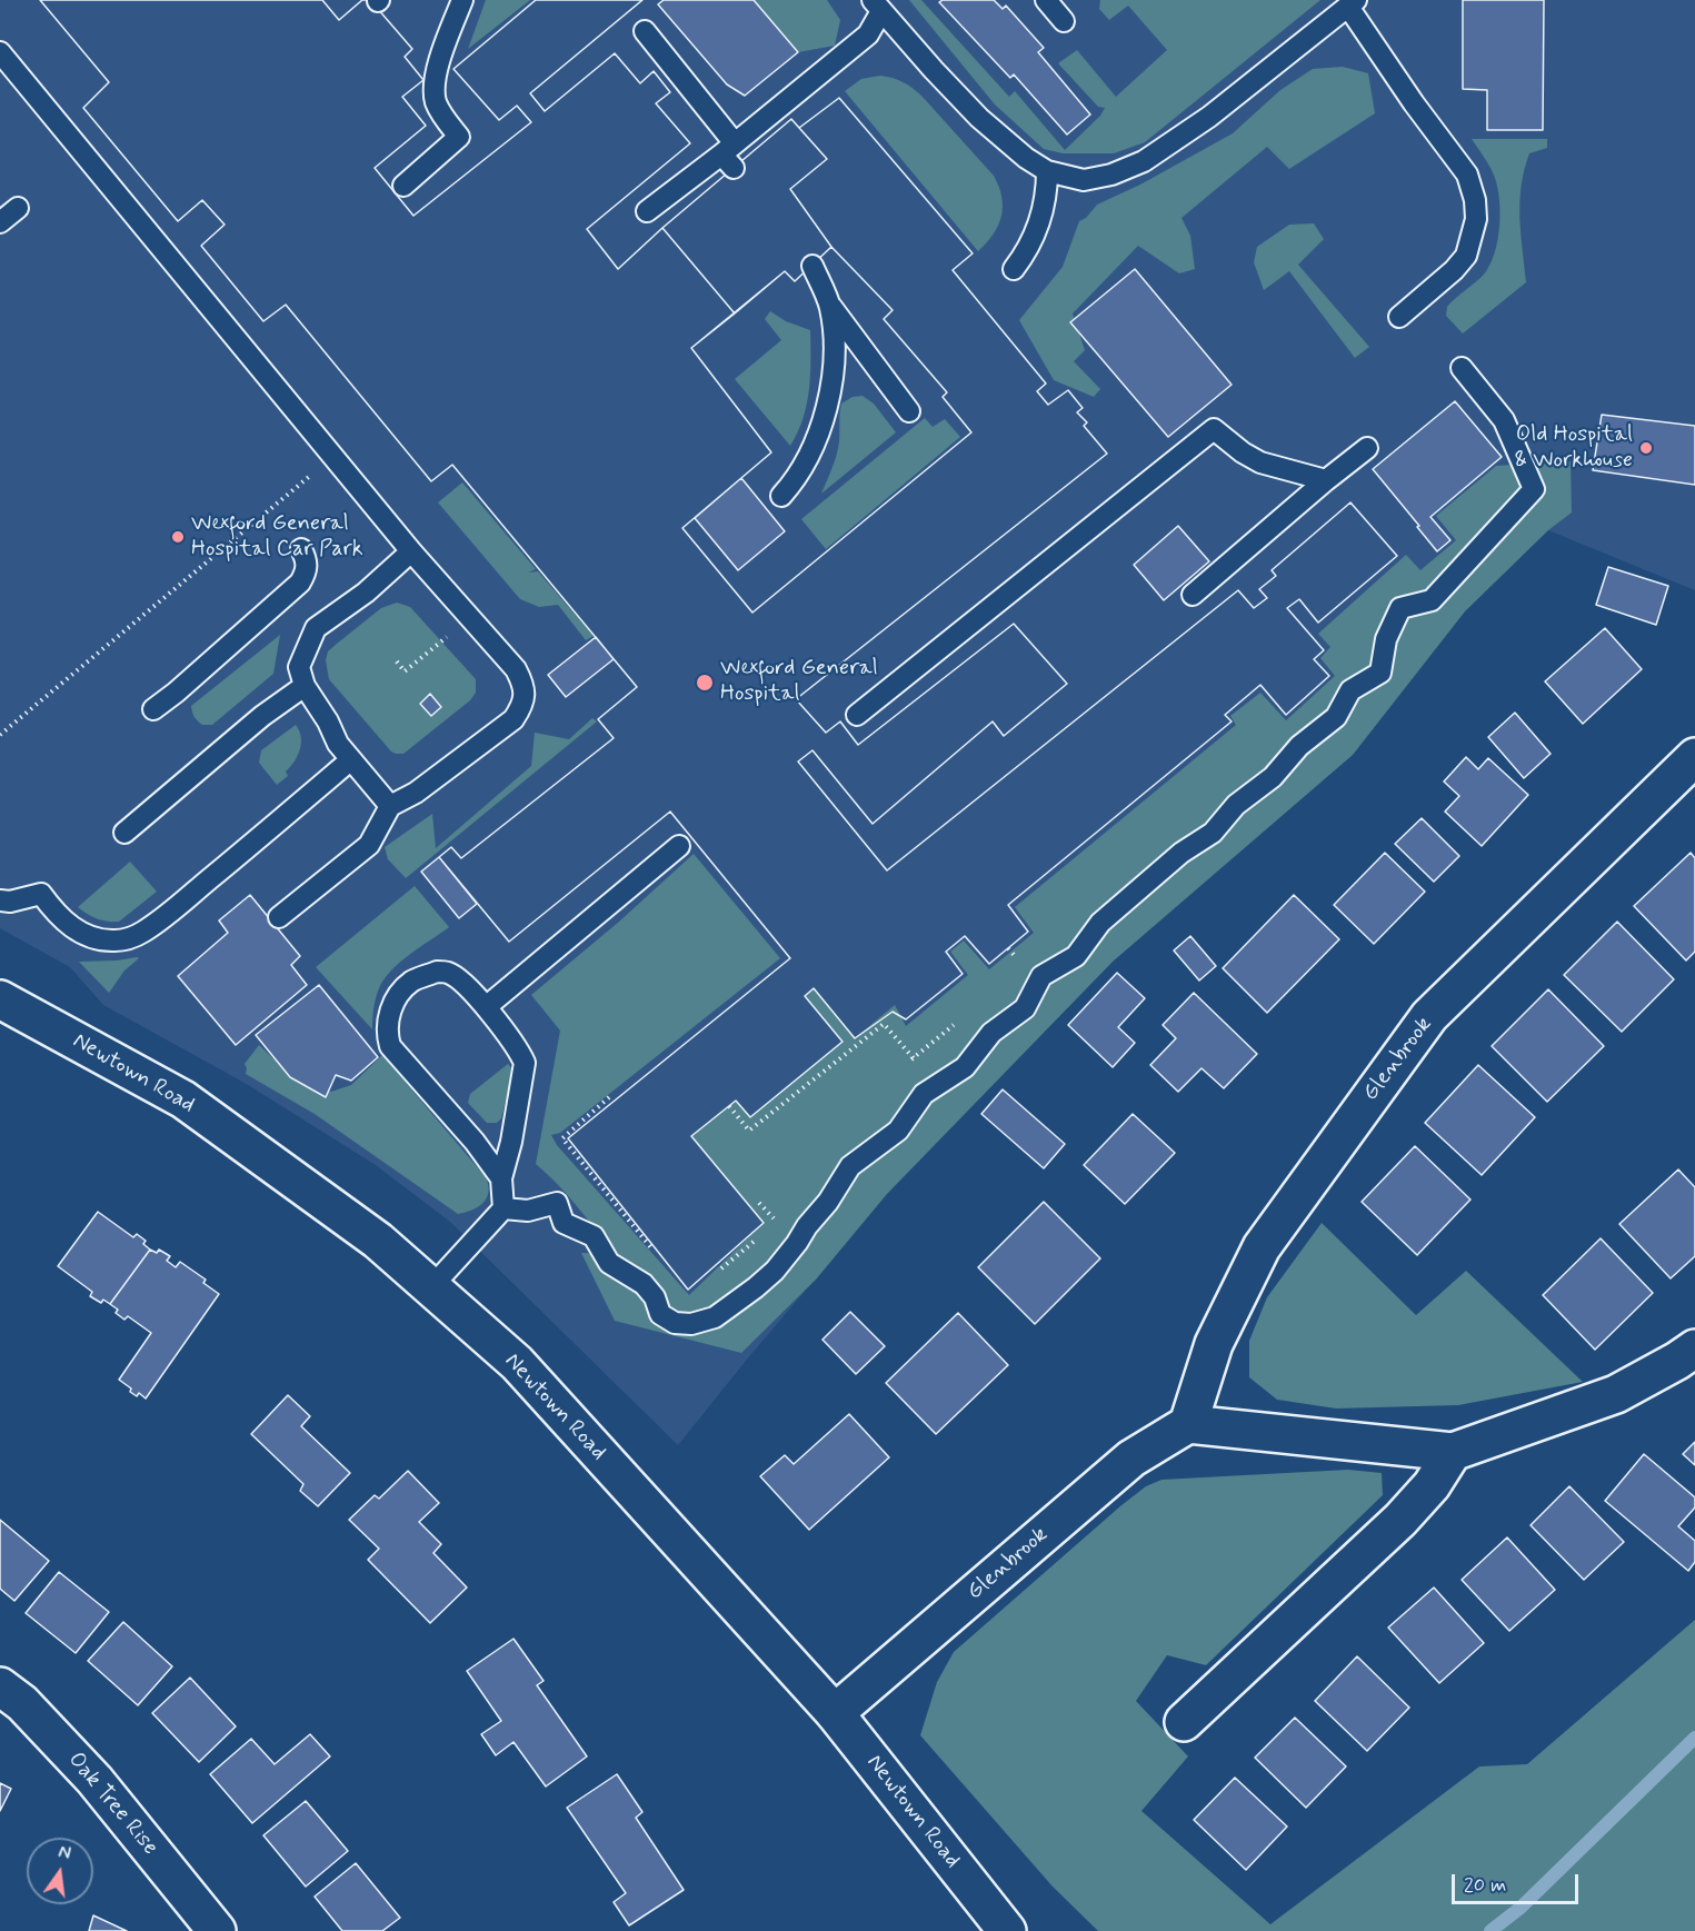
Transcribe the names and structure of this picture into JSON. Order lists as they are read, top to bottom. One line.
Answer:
{"streets":{"street":["Glenbrook","Newtown Road","Oak Tree Rise"]},"crossings":[["Glenbrook","Newtown Road"]],"places":["Old Hospital & Workhouse","Wexford General Hospital Car Park","Wexford General Hospital"],"scale_bar":"20 m","north":"top"}
